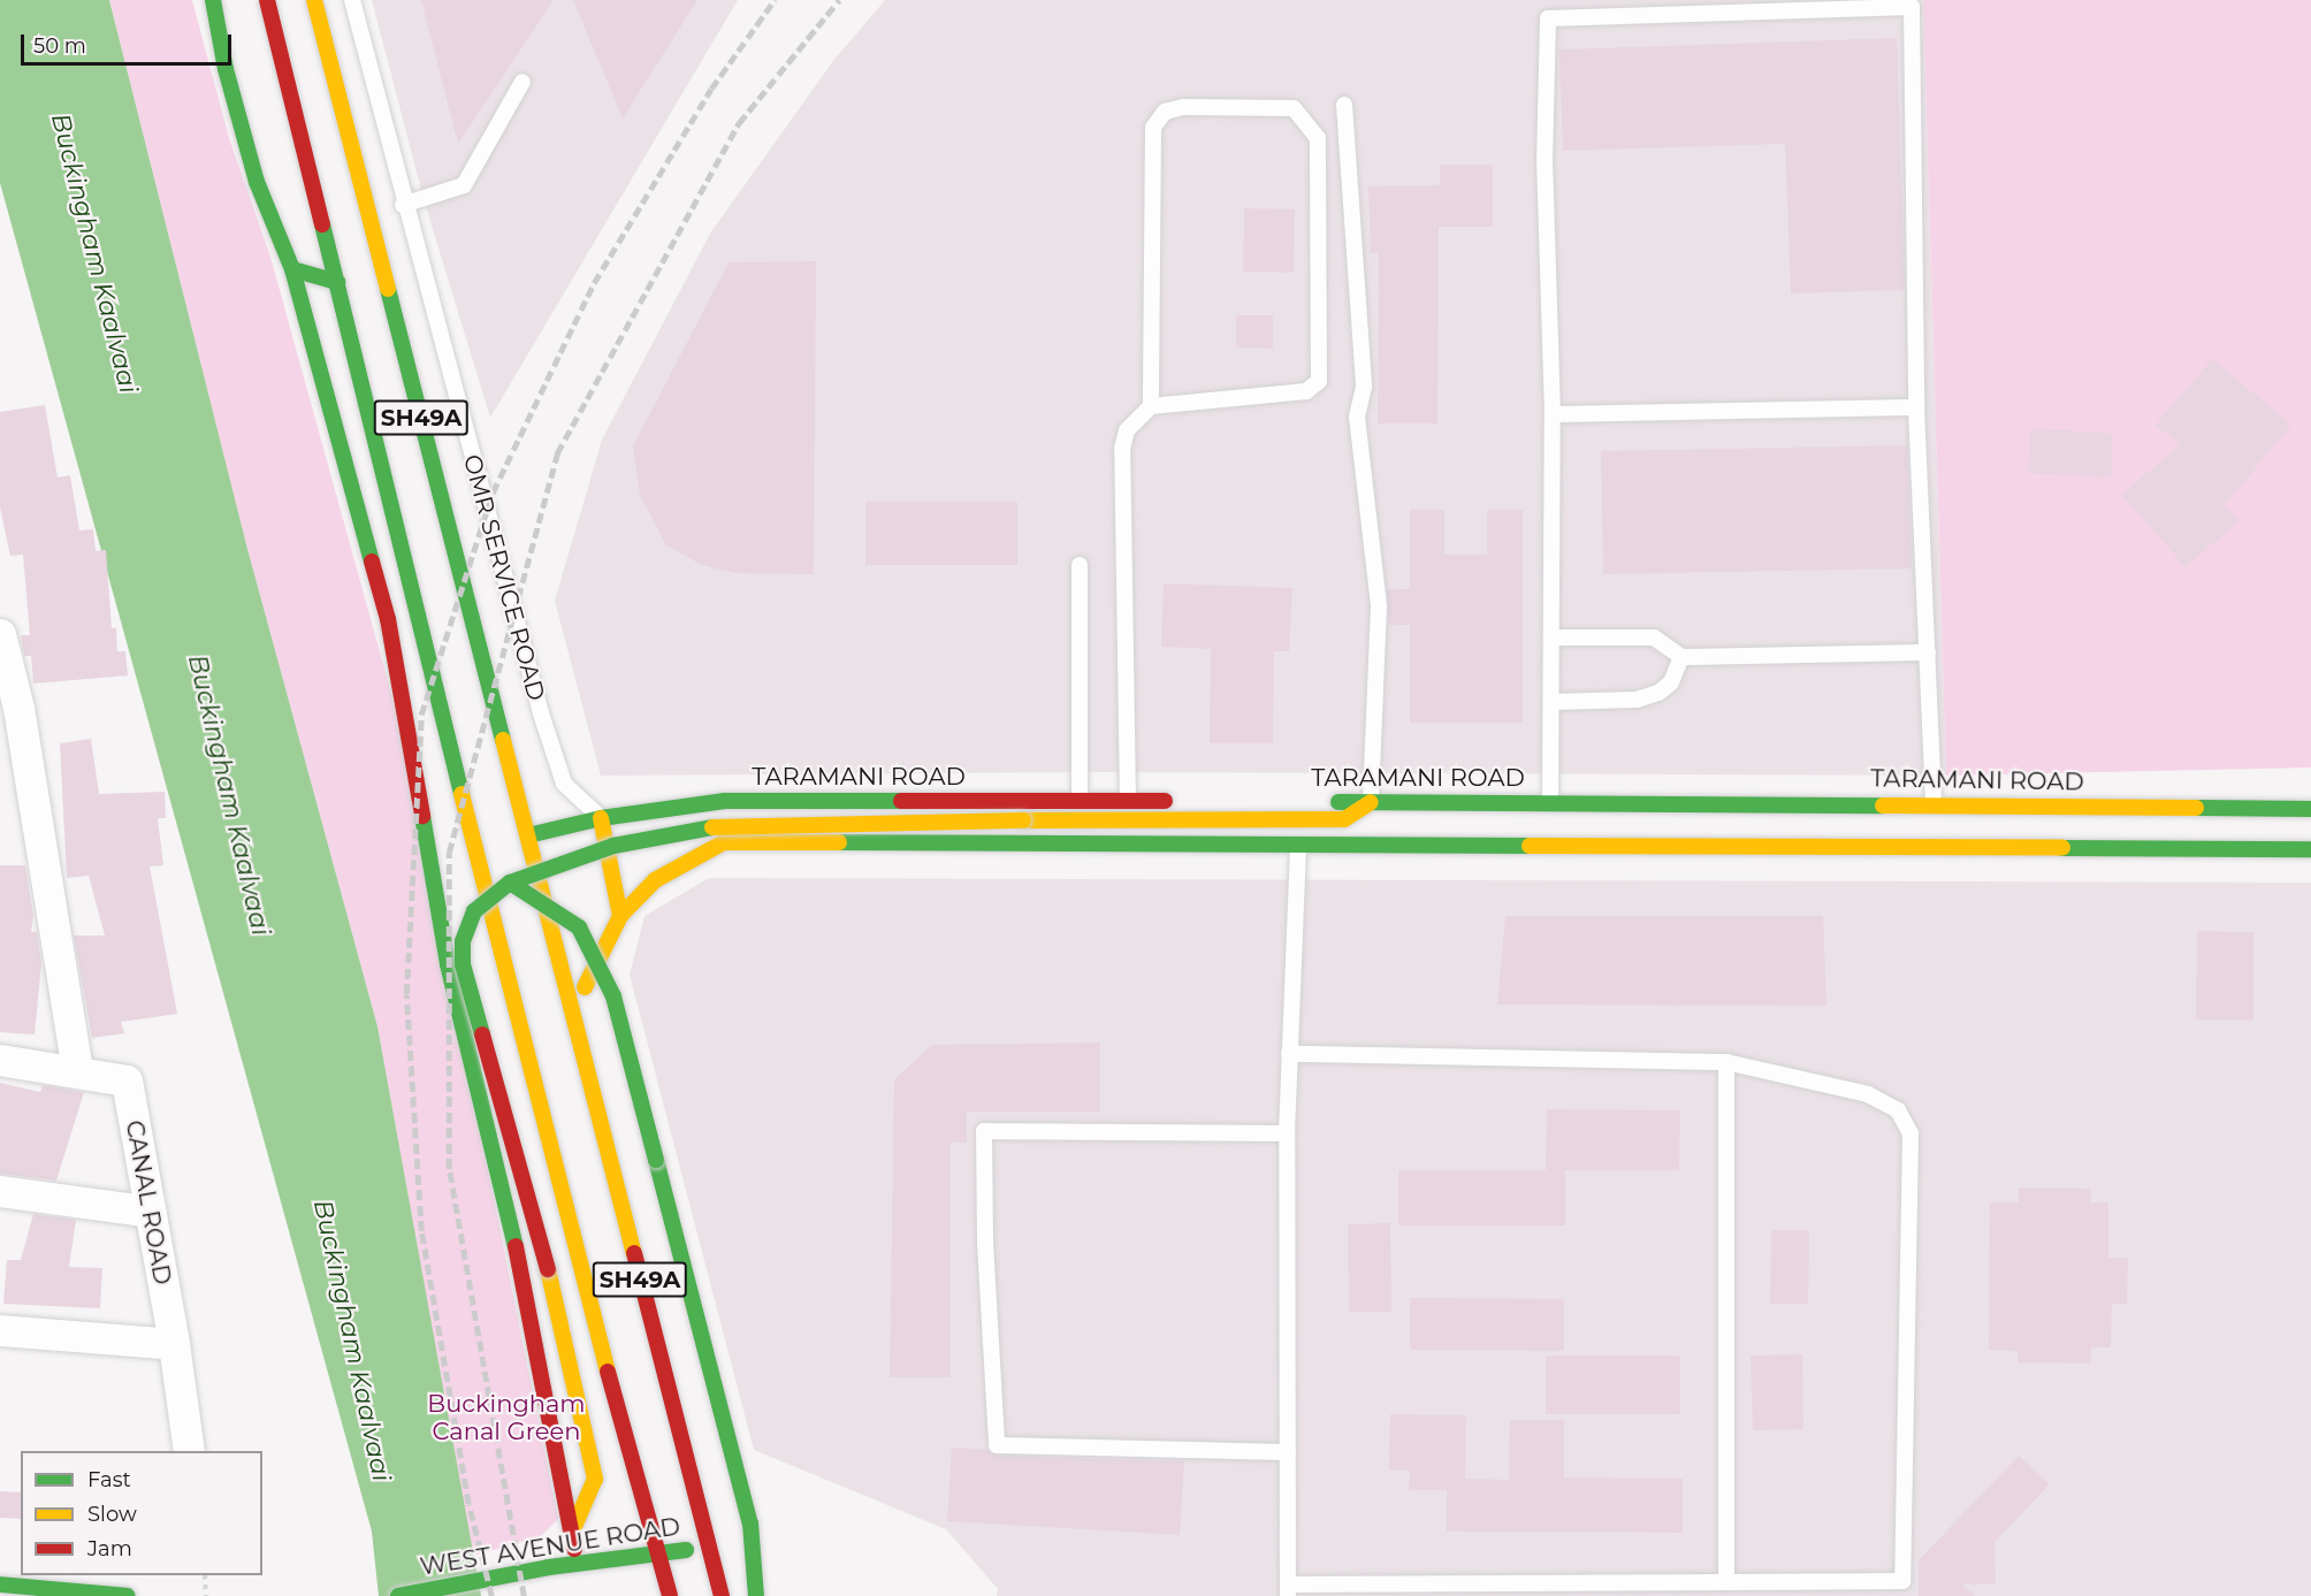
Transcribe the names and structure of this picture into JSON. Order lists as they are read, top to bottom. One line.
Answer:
{"streets":{"main road":["SH49A","TARAMANI ROAD","WEST AVENUE ROAD"],"street":["CANAL ROAD"],"lane":["OMR SERVICE ROAD"]},"crossings":[["SH49A","TARAMANI ROAD"],["SH49A","WEST AVENUE ROAD"],["OMR SERVICE ROAD","TARAMANI ROAD"]],"water":["Buckingham Kaalvaai"],"parks":["Buckingham Canal Green"],"legend":["Fast","Slow","Jam"],"scale_bar":"50 m"}
